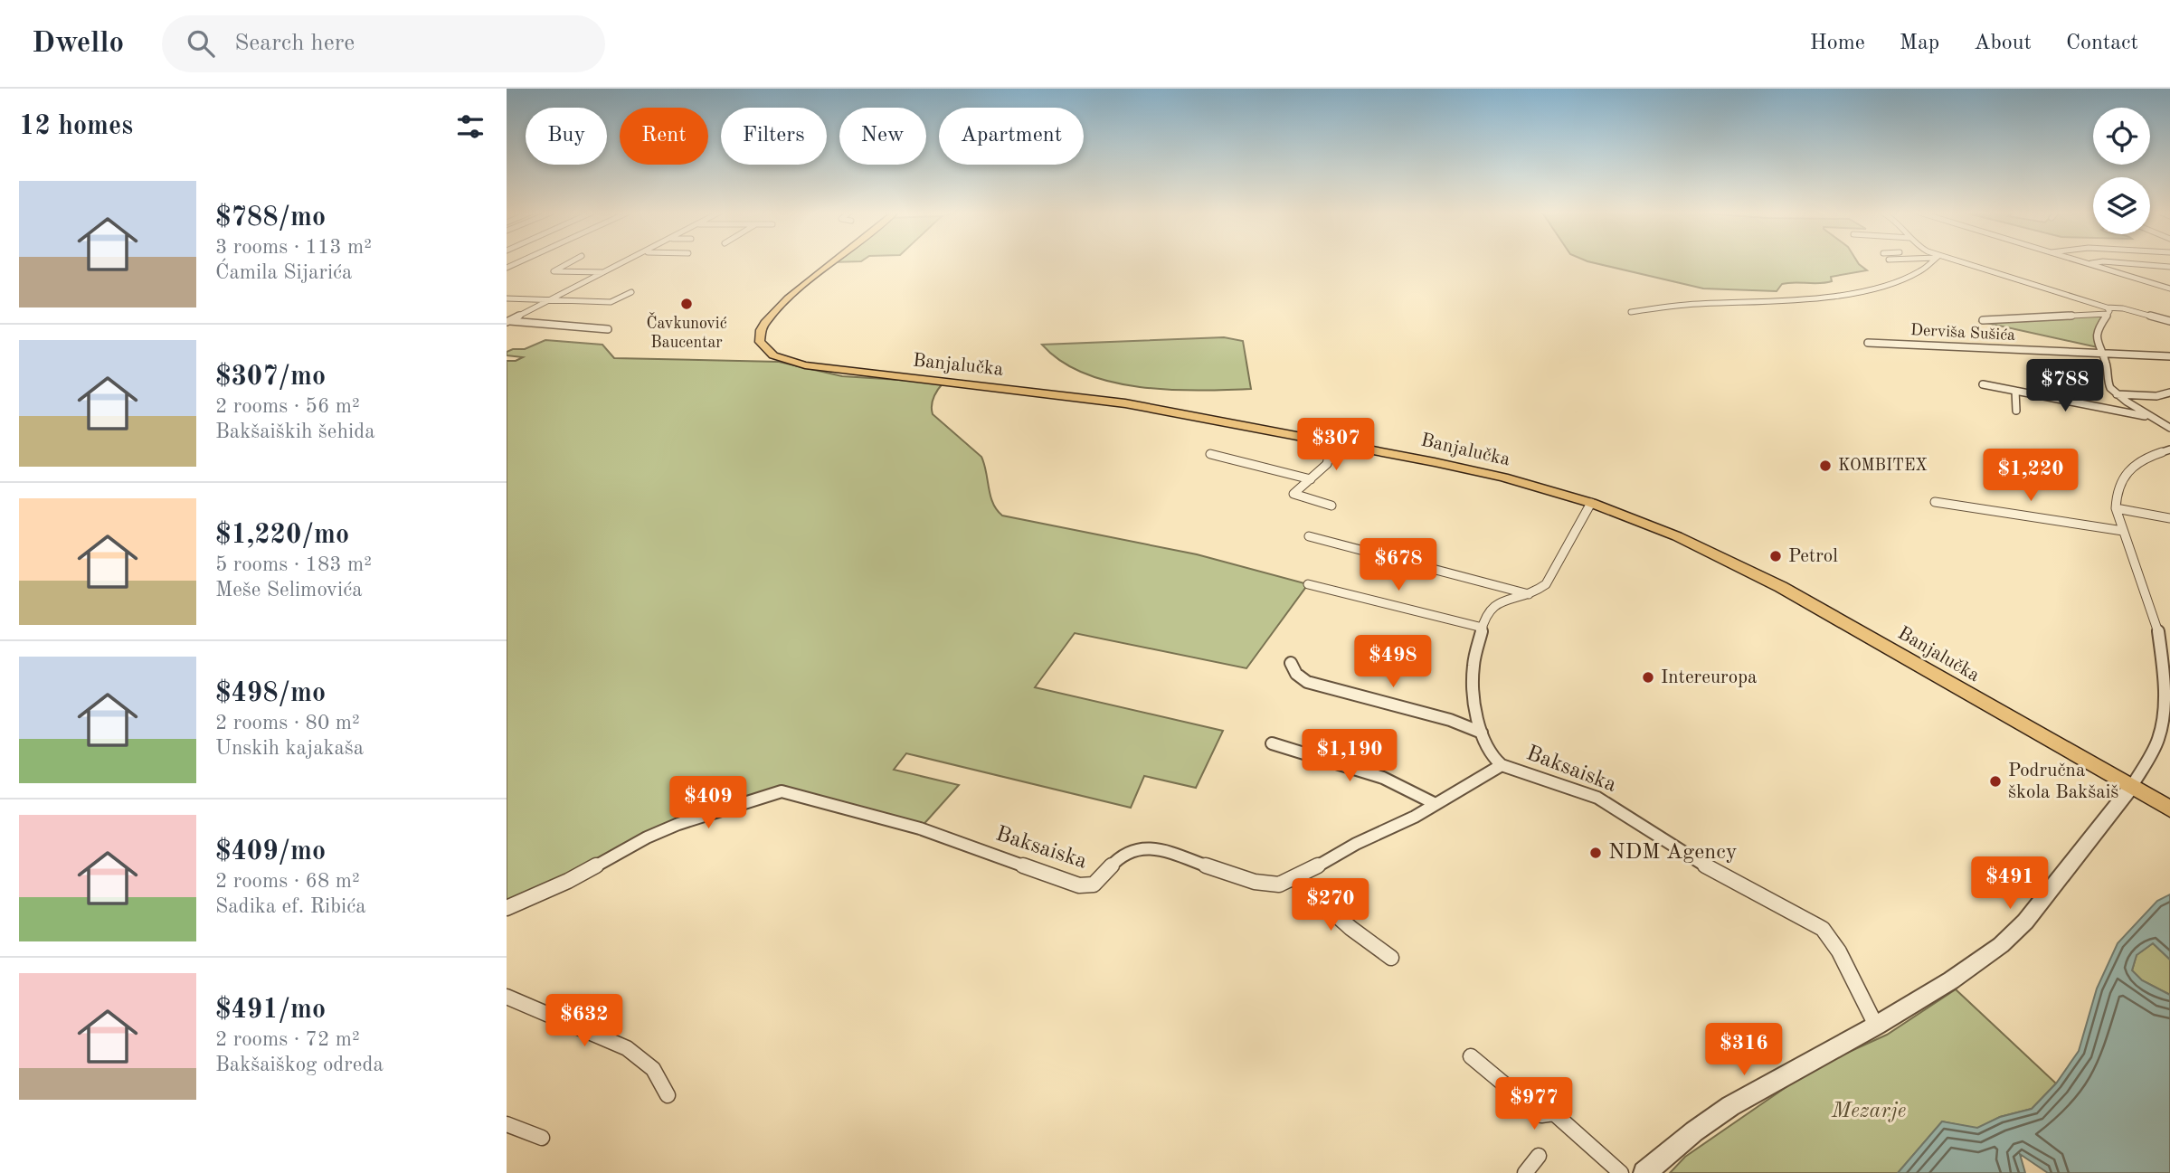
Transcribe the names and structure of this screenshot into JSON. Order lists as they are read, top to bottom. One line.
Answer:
{"streets":{"main road":["Banjalučka"],"street":["Derviša Sušića","Baksaiska"]},"parks":["Mezarje"],"places":["Čavkunović Baucentar","KOMBITEX","Petrol","Intereuropa","Područna škola Bakšaiš","NDM Agency"],"page":{"header":"Dwello","search":"Search here","nav":["Home","Map","About","Contact"],"heading":"12 homes","chip":["Buy","Rent","Filters","New","Apartment"],"list":[{"name":"$788/mo","note":"3 rooms · 113 m² · Ćamila Sijarića"},{"name":"$307/mo","note":"2 rooms · 56 m² · Bakšaiških šehida"},{"name":"$1,220/mo","note":"5 rooms · 183 m² · Meše Selimovića"},{"name":"$498/mo","note":"2 rooms · 80 m² · Unskih kajakaša"},{"name":"$409/mo","note":"2 rooms · 68 m² · Sadika ef. Ribića"},{"name":"$491/mo","note":"2 rooms · 72 m² · Bakšaiškog odreda"}],"price":["$788","$307","$1,220","$678","$498","$1,190","$409","$491","$270","$632","$316","$977"]}}
